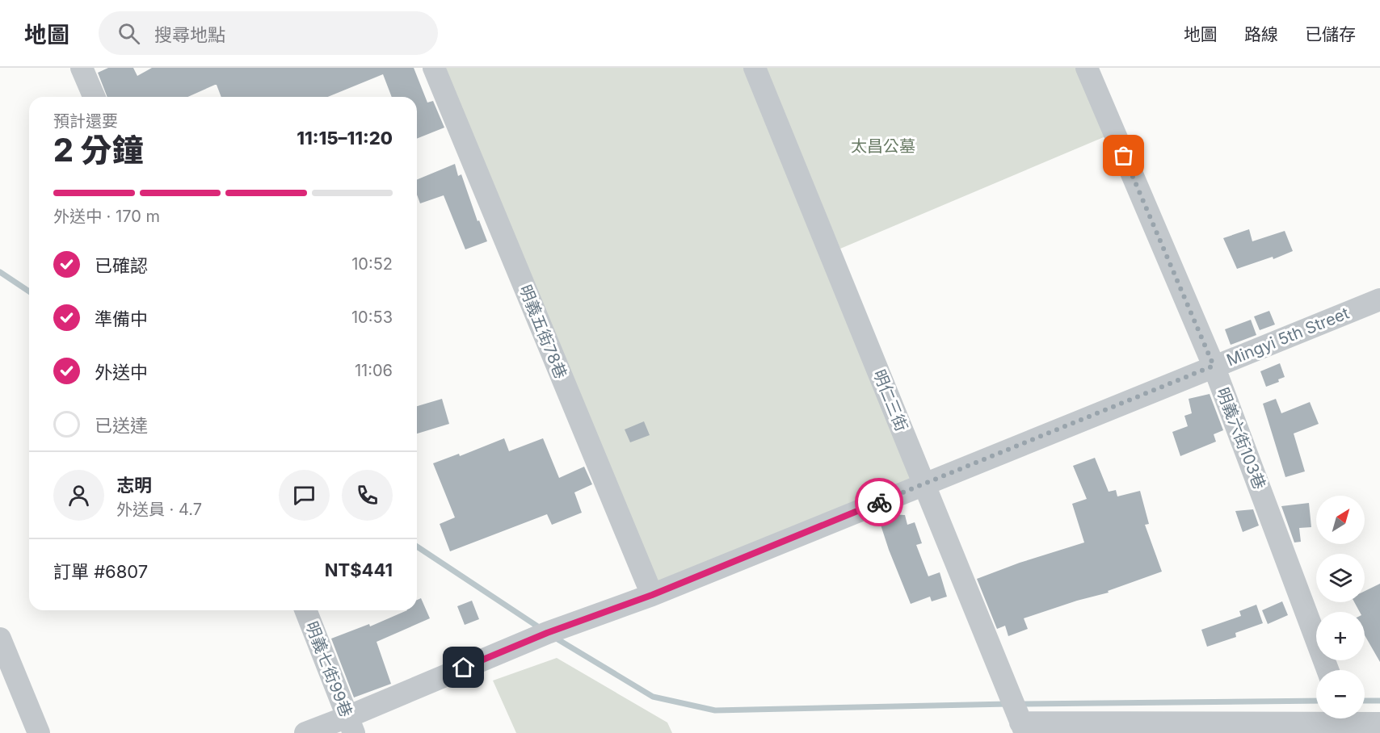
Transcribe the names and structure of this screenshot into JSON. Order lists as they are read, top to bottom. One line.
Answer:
{"streets":{"street":["明義五街78巷","Mingyi 5th Street","明仁三街","明義六街103巷","明義七街99巷"]},"crossings":[["明義五街78巷","Mingyi 5th Street"],["Mingyi 5th Street","明仁三街"],["Mingyi 5th Street","明義六街103巷"],["Mingyi 5th Street","明義七街99巷"]],"parks":["太昌公墓"],"north":"top right","page":{"header":"地圖","search":"搜尋地點","nav":["地圖","路線","已儲存"],"heading":["2 分鐘","預計還要","11:15–11:20"],"panel":["志明","外送員 · 4.7","訂單 #6807","NT$441"],"bar":"外送中 · 170 m","list":[["已確認","10:52"],["準備中","10:53"],["外送中","11:06"],"已送達"],"map_buttons":["+","−"]}}
